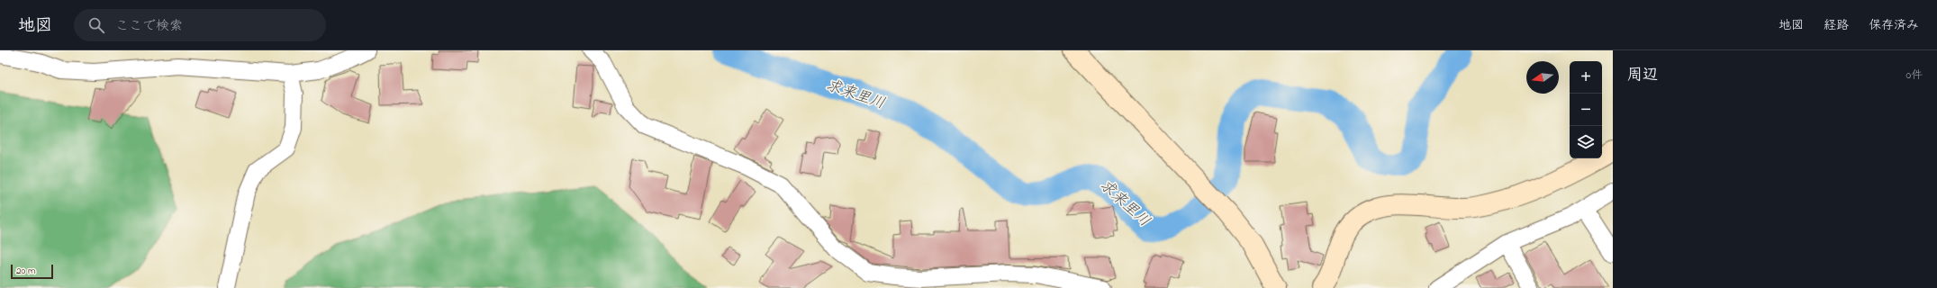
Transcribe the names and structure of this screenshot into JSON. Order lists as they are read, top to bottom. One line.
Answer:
{"water":["求来里川"],"scale_bar":"20 m","north":"left","page":{"header":"地図","search":"ここで検索","nav":["地図","経路","保存済み"],"heading":["周辺","0件"],"map_buttons":["+","−"],"scale":"20 m"}}
